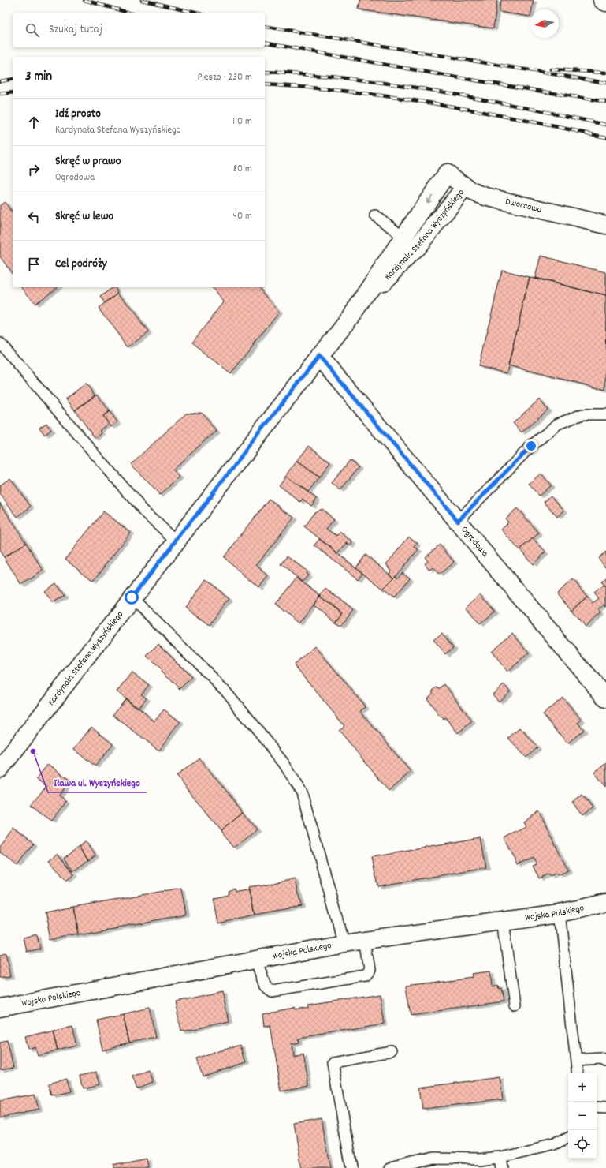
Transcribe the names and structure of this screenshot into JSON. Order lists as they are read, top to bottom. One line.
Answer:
{"streets":{"street":["Dworcowa","Kardynała Stefana Wyszyńskiego","Ogrodowa","Wojska Polskiego"]},"crossings":[["Dworcowa","Kardynała Stefana Wyszyńskiego"],["Kardynała Stefana Wyszyńskiego","Ogrodowa"]],"places":["Iława ul. Wyszyńskiego"],"north":"left","page":{"search":"Szukaj tutaj","heading":["3 min","Pieszo · 230 m"],"list":[["Idź prosto","Kardynała Stefana Wyszyńskiego","110 m"],["Skręć w prawo","Ogrodowa","80 m"],["Skręć w lewo","40 m"],"Cel podróży"],"map_buttons":["+","−"]}}
